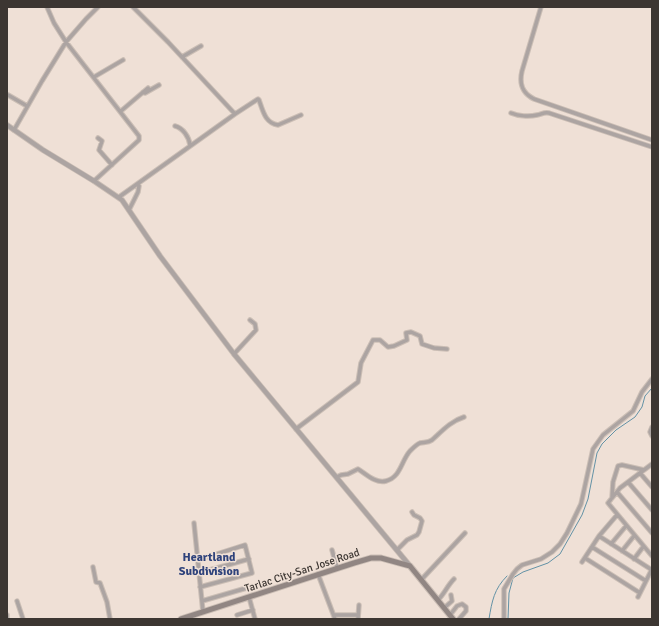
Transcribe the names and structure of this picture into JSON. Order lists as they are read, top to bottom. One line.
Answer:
{"streets":{"main road":["Tarlac City-San Jose Road"]},"districts":["Heartland Subdivision"]}
